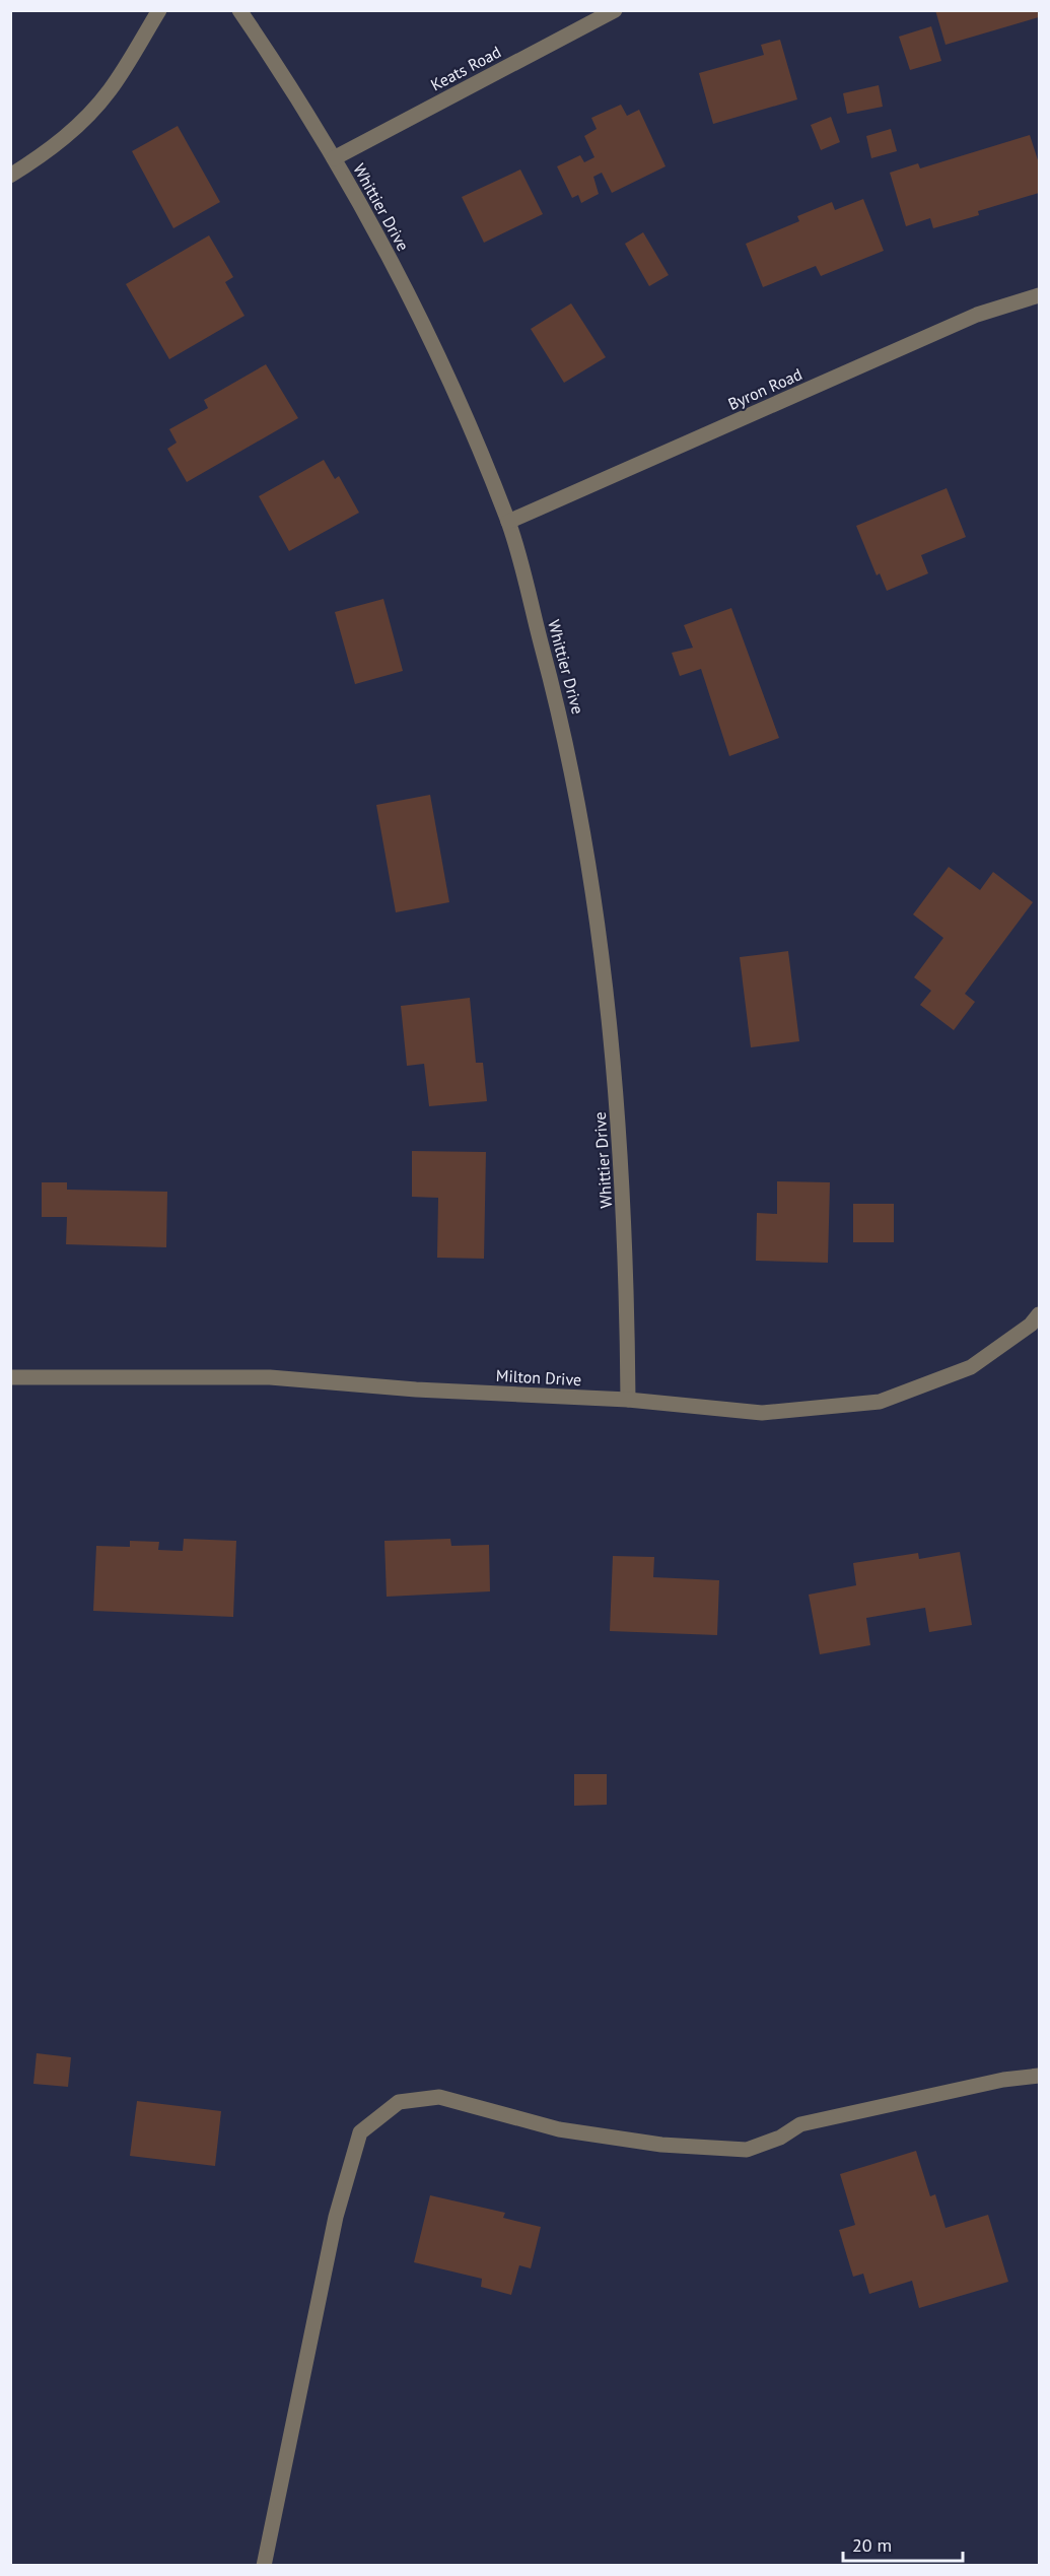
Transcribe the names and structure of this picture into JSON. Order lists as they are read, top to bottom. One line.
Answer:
{"streets":{"street":["Keats Road","Whittier Drive","Byron Road","Milton Drive"]},"crossings":[["Keats Road","Whittier Drive"],["Whittier Drive","Byron Road"],["Whittier Drive","Milton Drive"]],"scale_bar":"20 m"}
